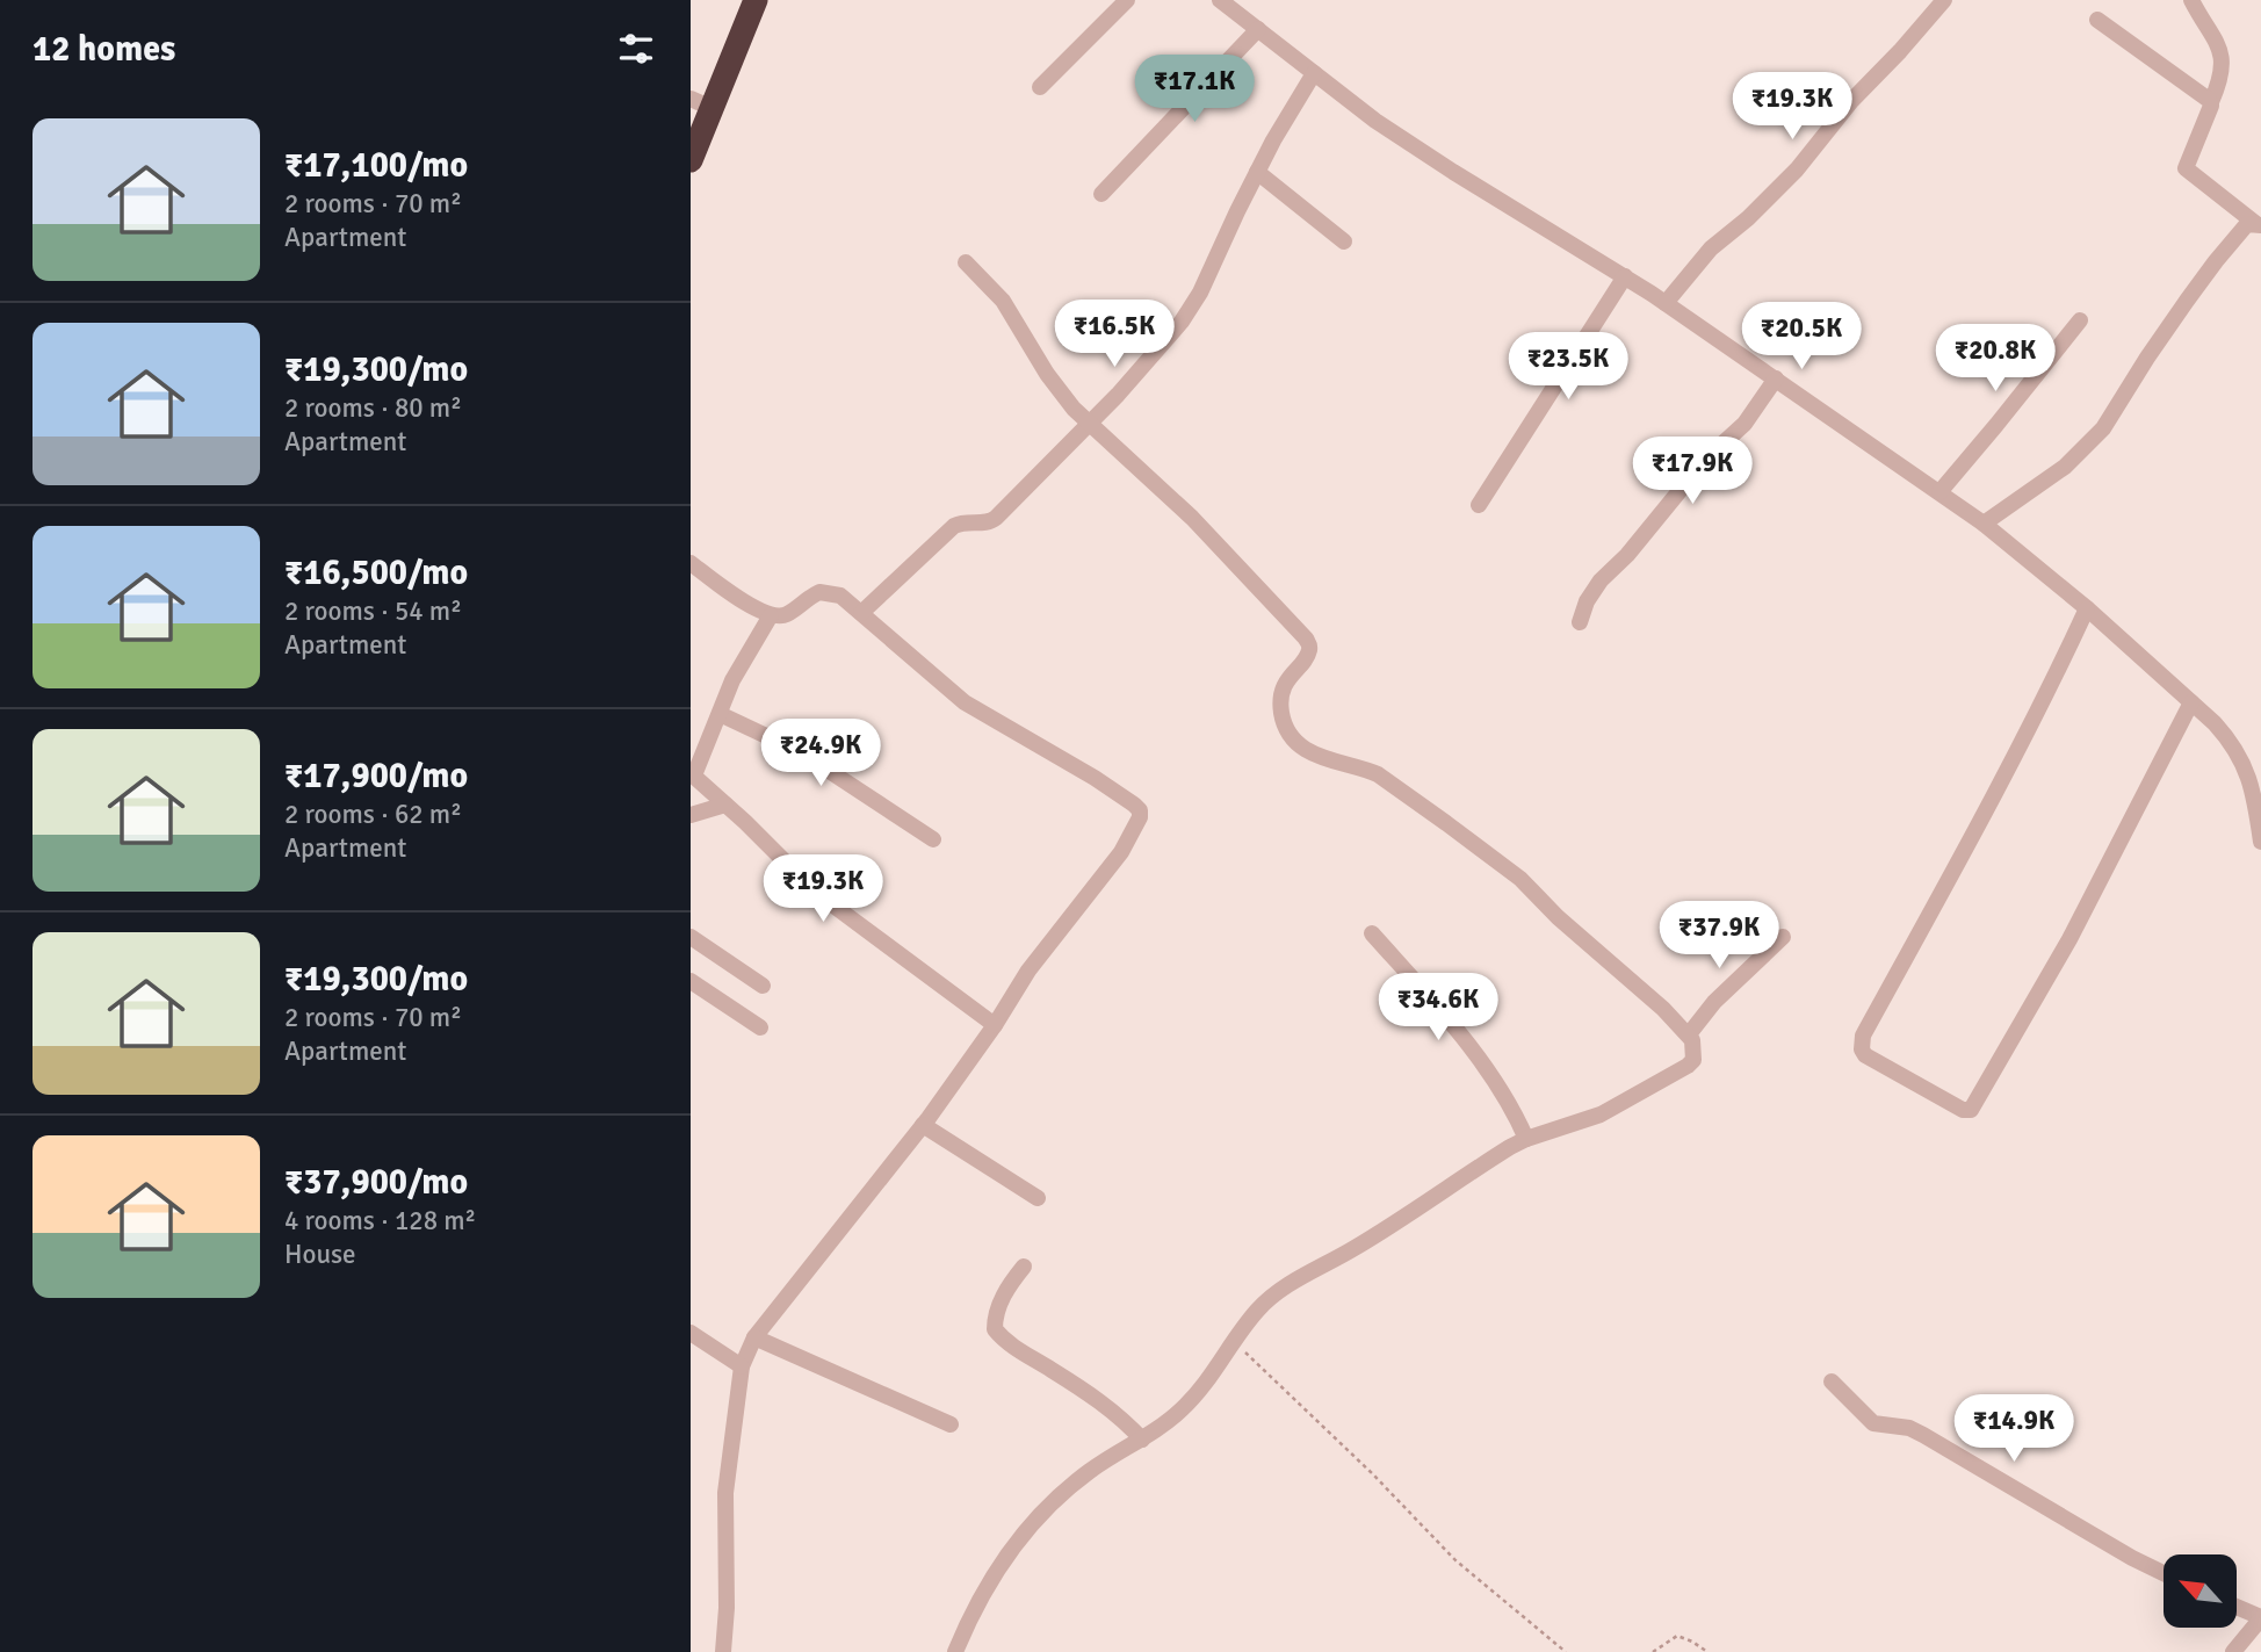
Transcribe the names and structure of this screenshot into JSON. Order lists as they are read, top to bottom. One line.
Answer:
{"north":"top left","page":{"heading":"12 homes","price":["₹17.1K","₹19.3K","₹16.5K","₹20.5K","₹20.8K","₹23.5K","₹17.9K","₹24.9K","₹19.3K","₹37.9K","₹34.6K","₹14.9K"],"list":[{"name":"₹17,100/mo","note":"2 rooms · 70 m² · Apartment"},{"name":"₹19,300/mo","note":"2 rooms · 80 m² · Apartment"},{"name":"₹16,500/mo","note":"2 rooms · 54 m² · Apartment"},{"name":"₹17,900/mo","note":"2 rooms · 62 m² · Apartment"},{"name":"₹19,300/mo","note":"2 rooms · 70 m² · Apartment"},{"name":"₹37,900/mo","note":"4 rooms · 128 m² · House"}]}}
